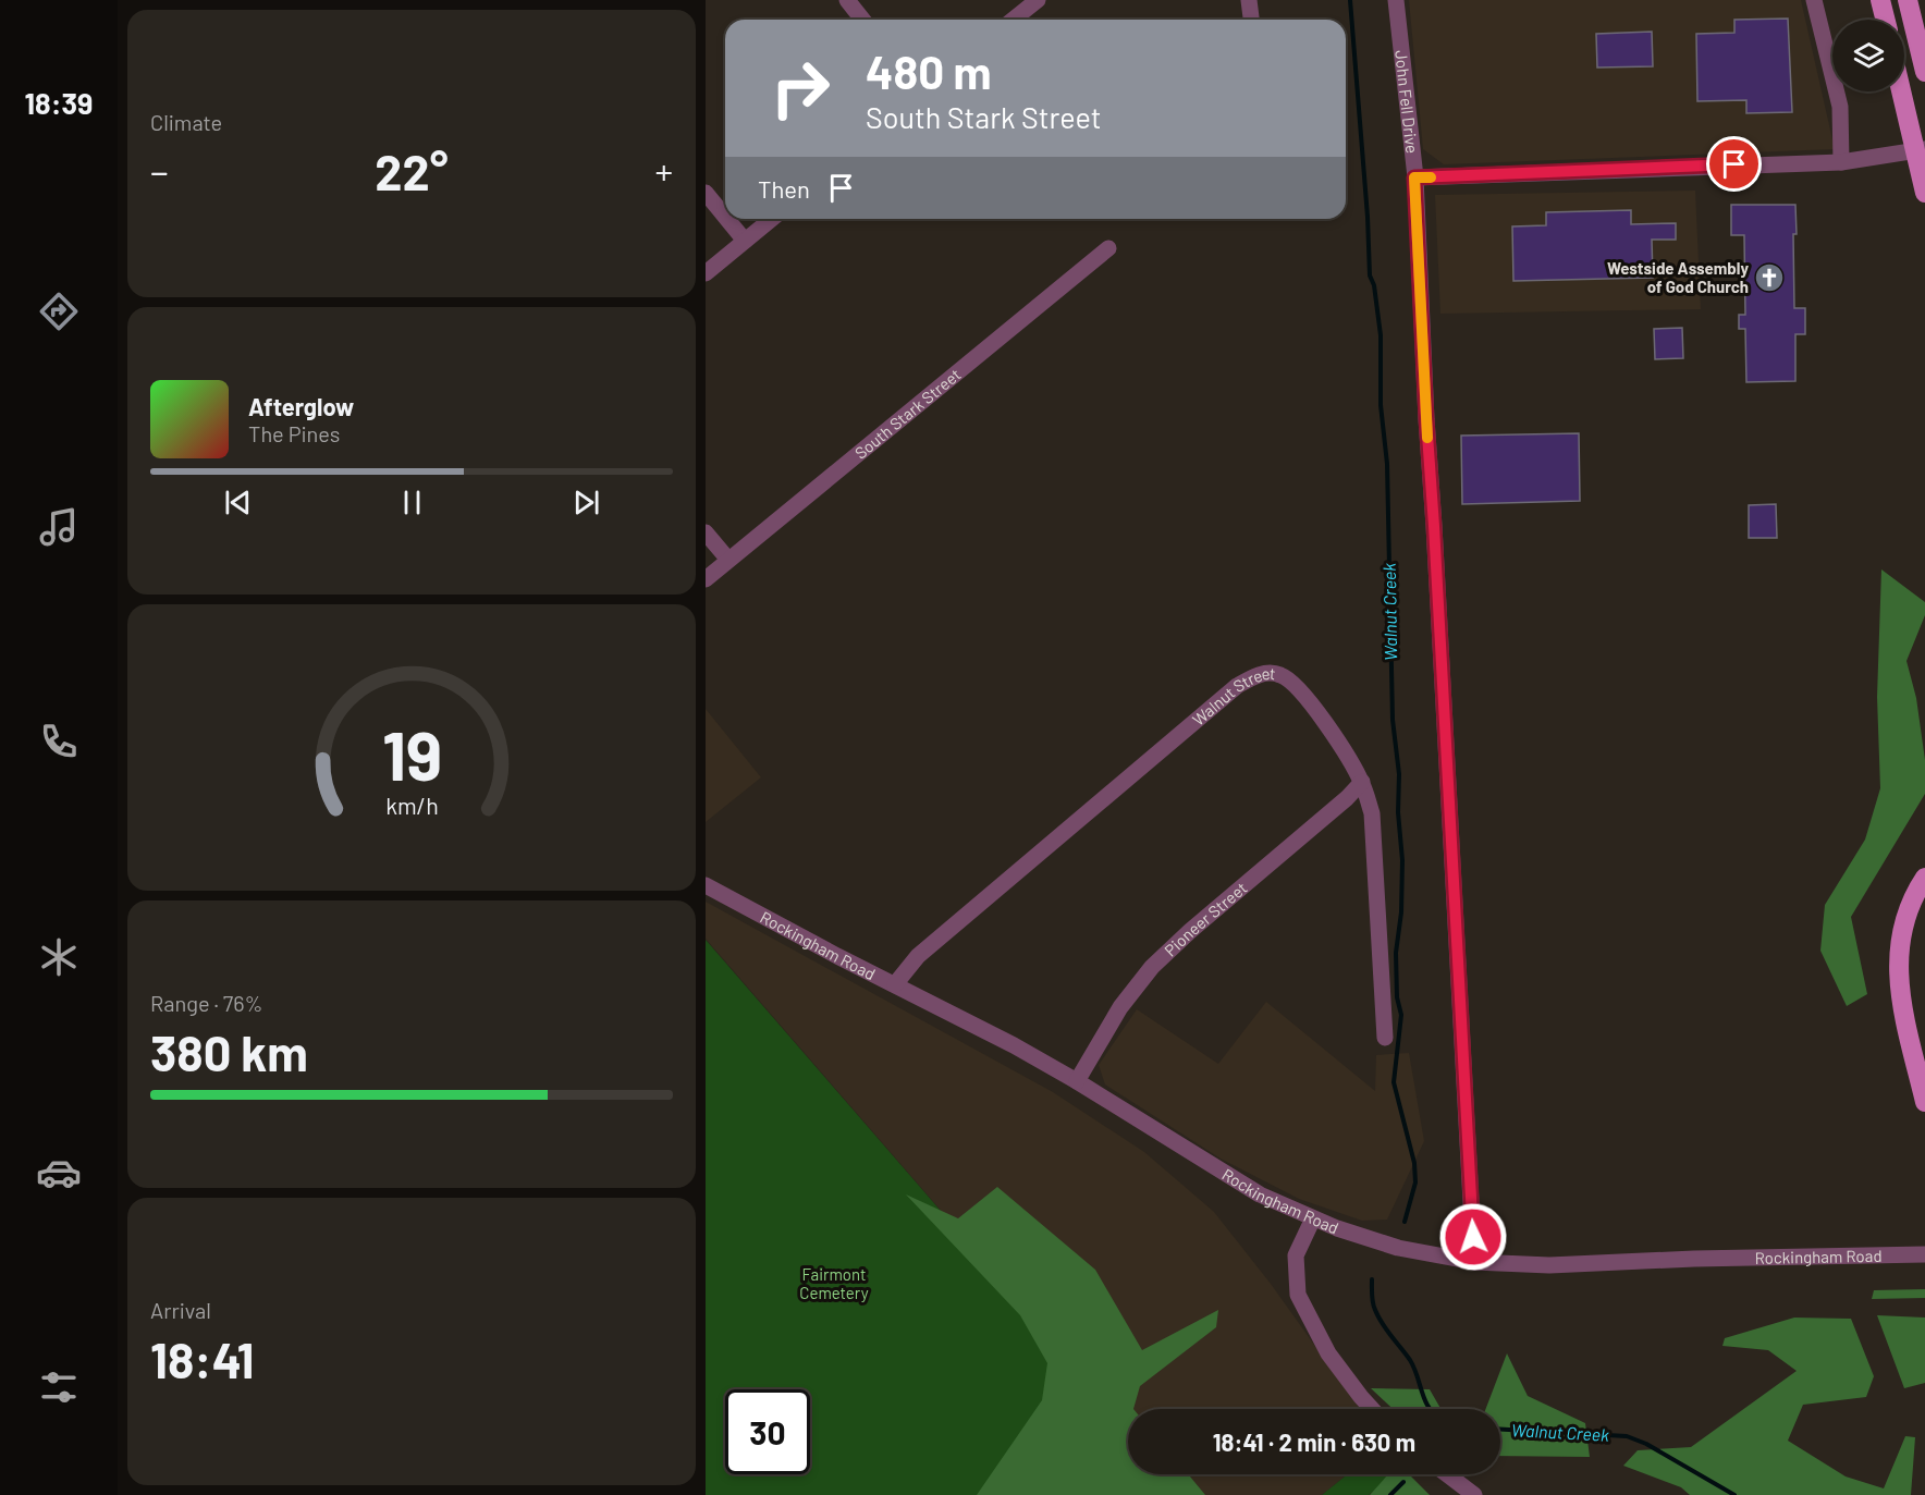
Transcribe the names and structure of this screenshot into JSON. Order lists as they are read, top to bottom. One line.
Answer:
{"streets":{"street":["John Fell Drive","South Stark Street","Walnut Street","Pioneer Street","Rockingham Road"]},"crossings":[["John Fell Drive","Rockingham Road"],["Walnut Street","Pioneer Street"],["Walnut Street","Rockingham Road"],["Pioneer Street","Rockingham Road"]],"water":["Walnut Creek"],"parks":["Fairmont Cemetery"],"places":{"church":["Westside Assembly of God Church"]},"page":{"tabs":"18:39","tile":["Climate",["Range · 76%","380 km"],["Arrival","18:41"]],"turn":["480 m","South Stark Street"],"heat":["−","22°","+"],"then":"Then","song":["Afterglow","The Pines"],"limit":"30","trip":"18:41 · 2 min · 630 m","gauge":["19","km/h"]}}
